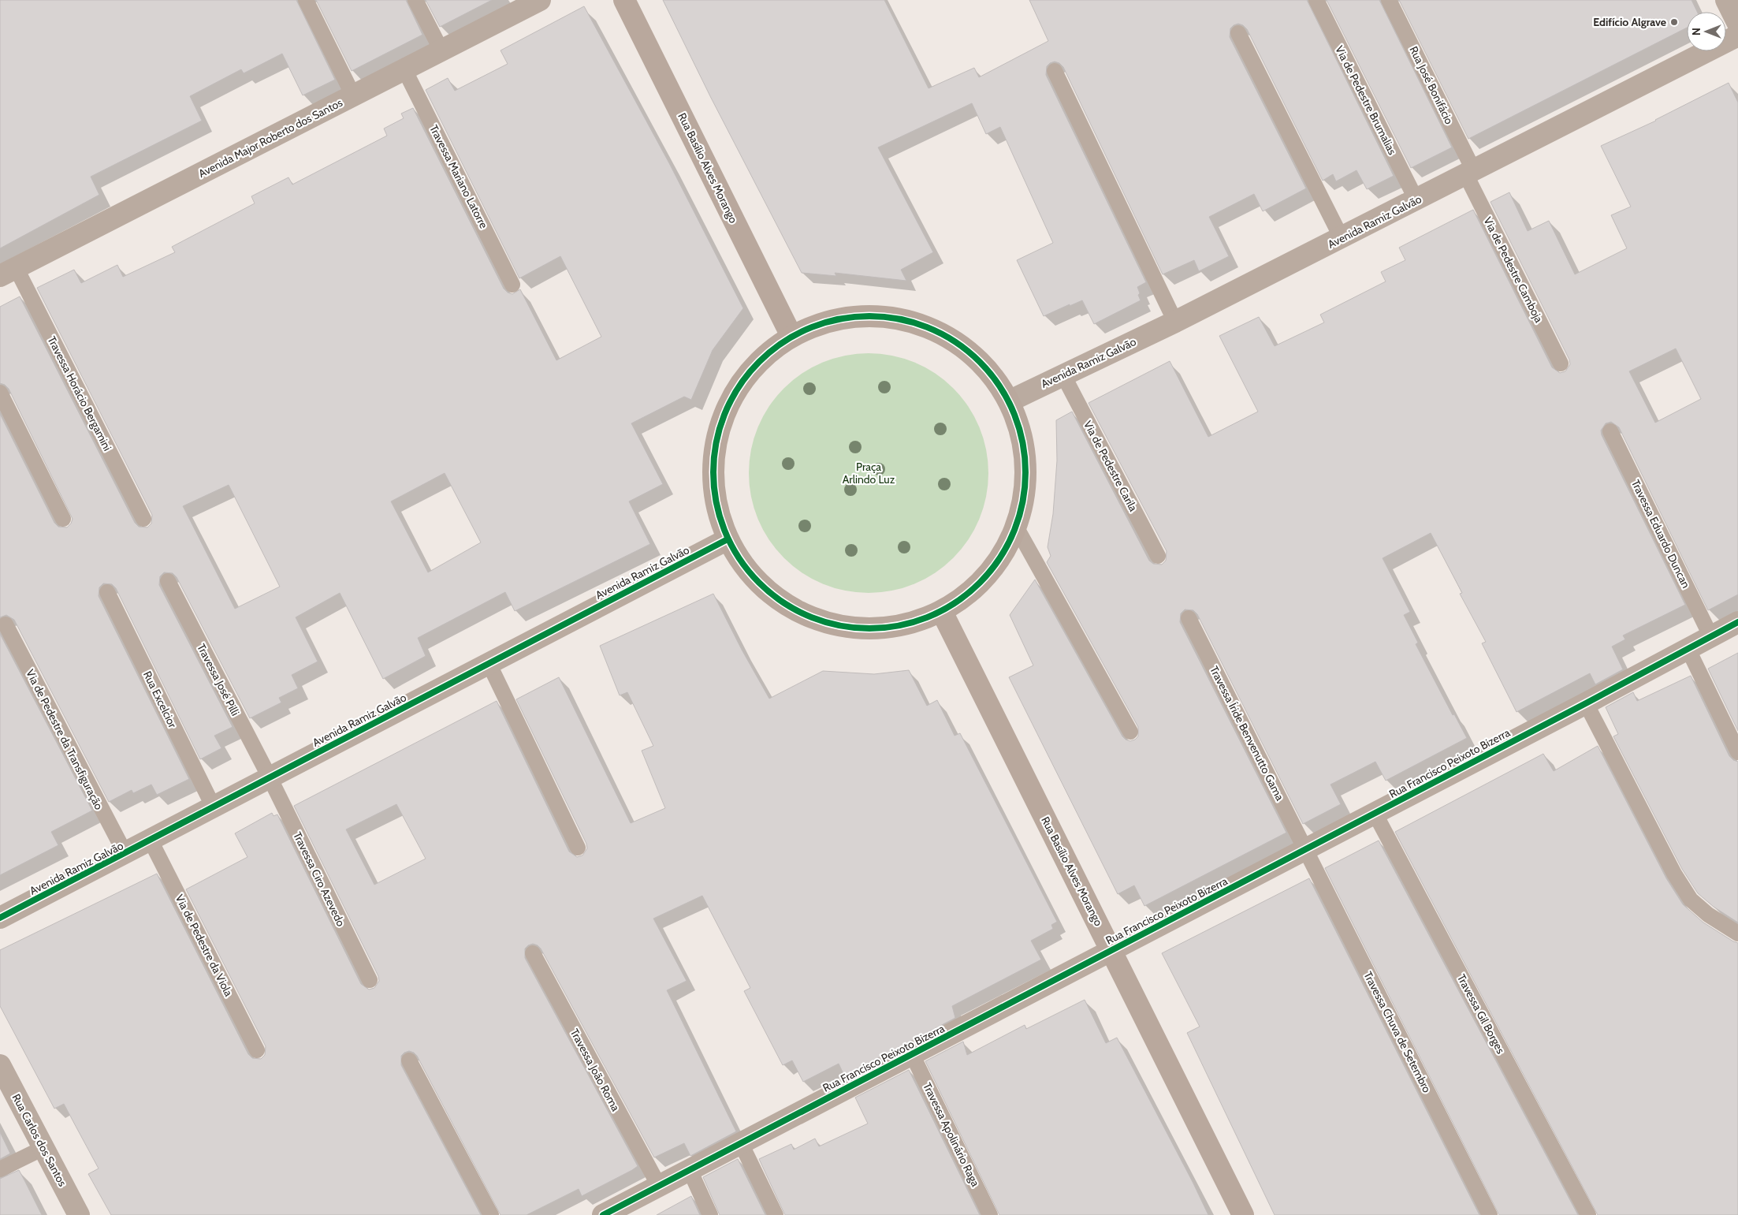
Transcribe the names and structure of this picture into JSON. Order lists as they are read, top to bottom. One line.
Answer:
{"streets":{"street":["Avenida Major Roberto dos Santos","Rua Basílio Alves Morango","Avenida Ramiz Galvão","Rua Francisco Peixoto Bizerra","Rua Carlos dos Santos"],"lane":["Rua José Bonifácio","Via de Pedestre Brumalias","Travessa Mariano Latorre","Via de Pedestre Camboja","Travessa Horácio Bergamini","Via de Pedestre Carila","Travessa Eduardo Duncan","Travessa José Pilli","Rua Excelcior","Travessa Íride Benvenutto Gama","Via de Pedestre da Transfiguração","Travessa Ciro Azevedo","Via de Pedestre da Viola","Travessa Gil Borges","Travessa Chuva de Setembro","Travessa João Roma","Travessa Apolinário Raga"]},"crossings":[["Rua José Bonifácio","Avenida Ramiz Galvão"],["Rua José Bonifácio","Via de Pedestre Camboja"],["Via de Pedestre Brumalias","Avenida Ramiz Galvão"],["Avenida Major Roberto dos Santos","Travessa Mariano Latorre"],["Avenida Major Roberto dos Santos","Travessa Horácio Bergamini"],["Rua Basílio Alves Morango","Rua Francisco Peixoto Bizerra"],["Avenida Ramiz Galvão","Via de Pedestre Camboja"],["Avenida Ramiz Galvão","Via de Pedestre Carila"],["Avenida Ramiz Galvão","Travessa José Pilli"],["Avenida Ramiz Galvão","Rua Excelcior"],["Avenida Ramiz Galvão","Via de Pedestre da Transfiguração"],["Avenida Ramiz Galvão","Travessa Ciro Azevedo"],["Avenida Ramiz Galvão","Via de Pedestre da Viola"],["Travessa Eduardo Duncan","Rua Francisco Peixoto Bizerra"],["Travessa José Pilli","Travessa Ciro Azevedo"],["Travessa Íride Benvenutto Gama","Rua Francisco Peixoto Bizerra"],["Travessa Íride Benvenutto Gama","Travessa Chuva de Setembro"],["Rua Francisco Peixoto Bizerra","Travessa Gil Borges"],["Rua Francisco Peixoto Bizerra","Travessa Chuva de Setembro"],["Rua Francisco Peixoto Bizerra","Travessa João Roma"],["Rua Francisco Peixoto Bizerra","Travessa Apolinário Raga"]],"parks":["Praça Arlindo Luz"],"places":["Edifício Algrave"],"north":"left"}
